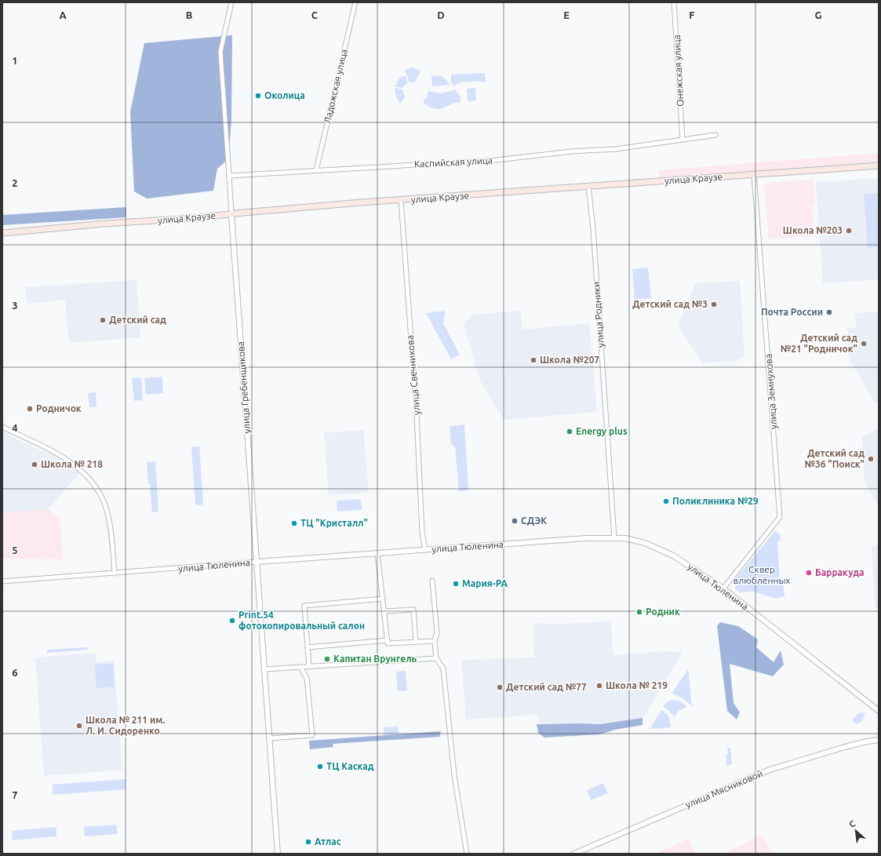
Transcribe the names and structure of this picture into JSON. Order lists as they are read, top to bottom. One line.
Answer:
{"streets":{"main road":["улица Краузе"],"street":["Онежская улица","Ладожская улица","Каспийская улица","улица Родники","улица Свечникова","улица Гребенщикова","улица Земнухова","улица Тюленина","улица Мясниковой"]},"crossings":[["Онежская улица","Каспийская улица"],["Ладожская улица","Каспийская улица"],["улица Краузе","улица Родники"],["улица Краузе","улица Свечникова"],["улица Краузе","улица Гребенщикова"],["улица Краузе","улица Земнухова"],["улица Родники","улица Тюленина"],["улица Свечникова","улица Тюленина"],["улица Гребенщикова","улица Тюленина"],["улица Земнухова","улица Тюленина"]],"parks":["Сквер влюблённых"],"places":["Околица","Школа №203","Детский сад №3","Почта России","Детский сад","Детский сад №21 \"Родничок\"","Школа №207","Родничок","Energy plus","Детский сад №36 \"Поиск\"","Школа № 218","Поликлиника №29","СДЭК","ТЦ \"Кристалл\"","Барракуда","Мария-РА","Родник","Print.54 фотокопировальный салон","Капитан Врунгель","Школа № 219","Детский сад №77","Школа № 211 им. Л. И. Сидоренко","ТЦ Каскад","Атлас"],"north":"top left","grid":{"columns":["A","B","C","D","E","F","G"],"rows":["1","2","3","4","5","6","7"]}}
